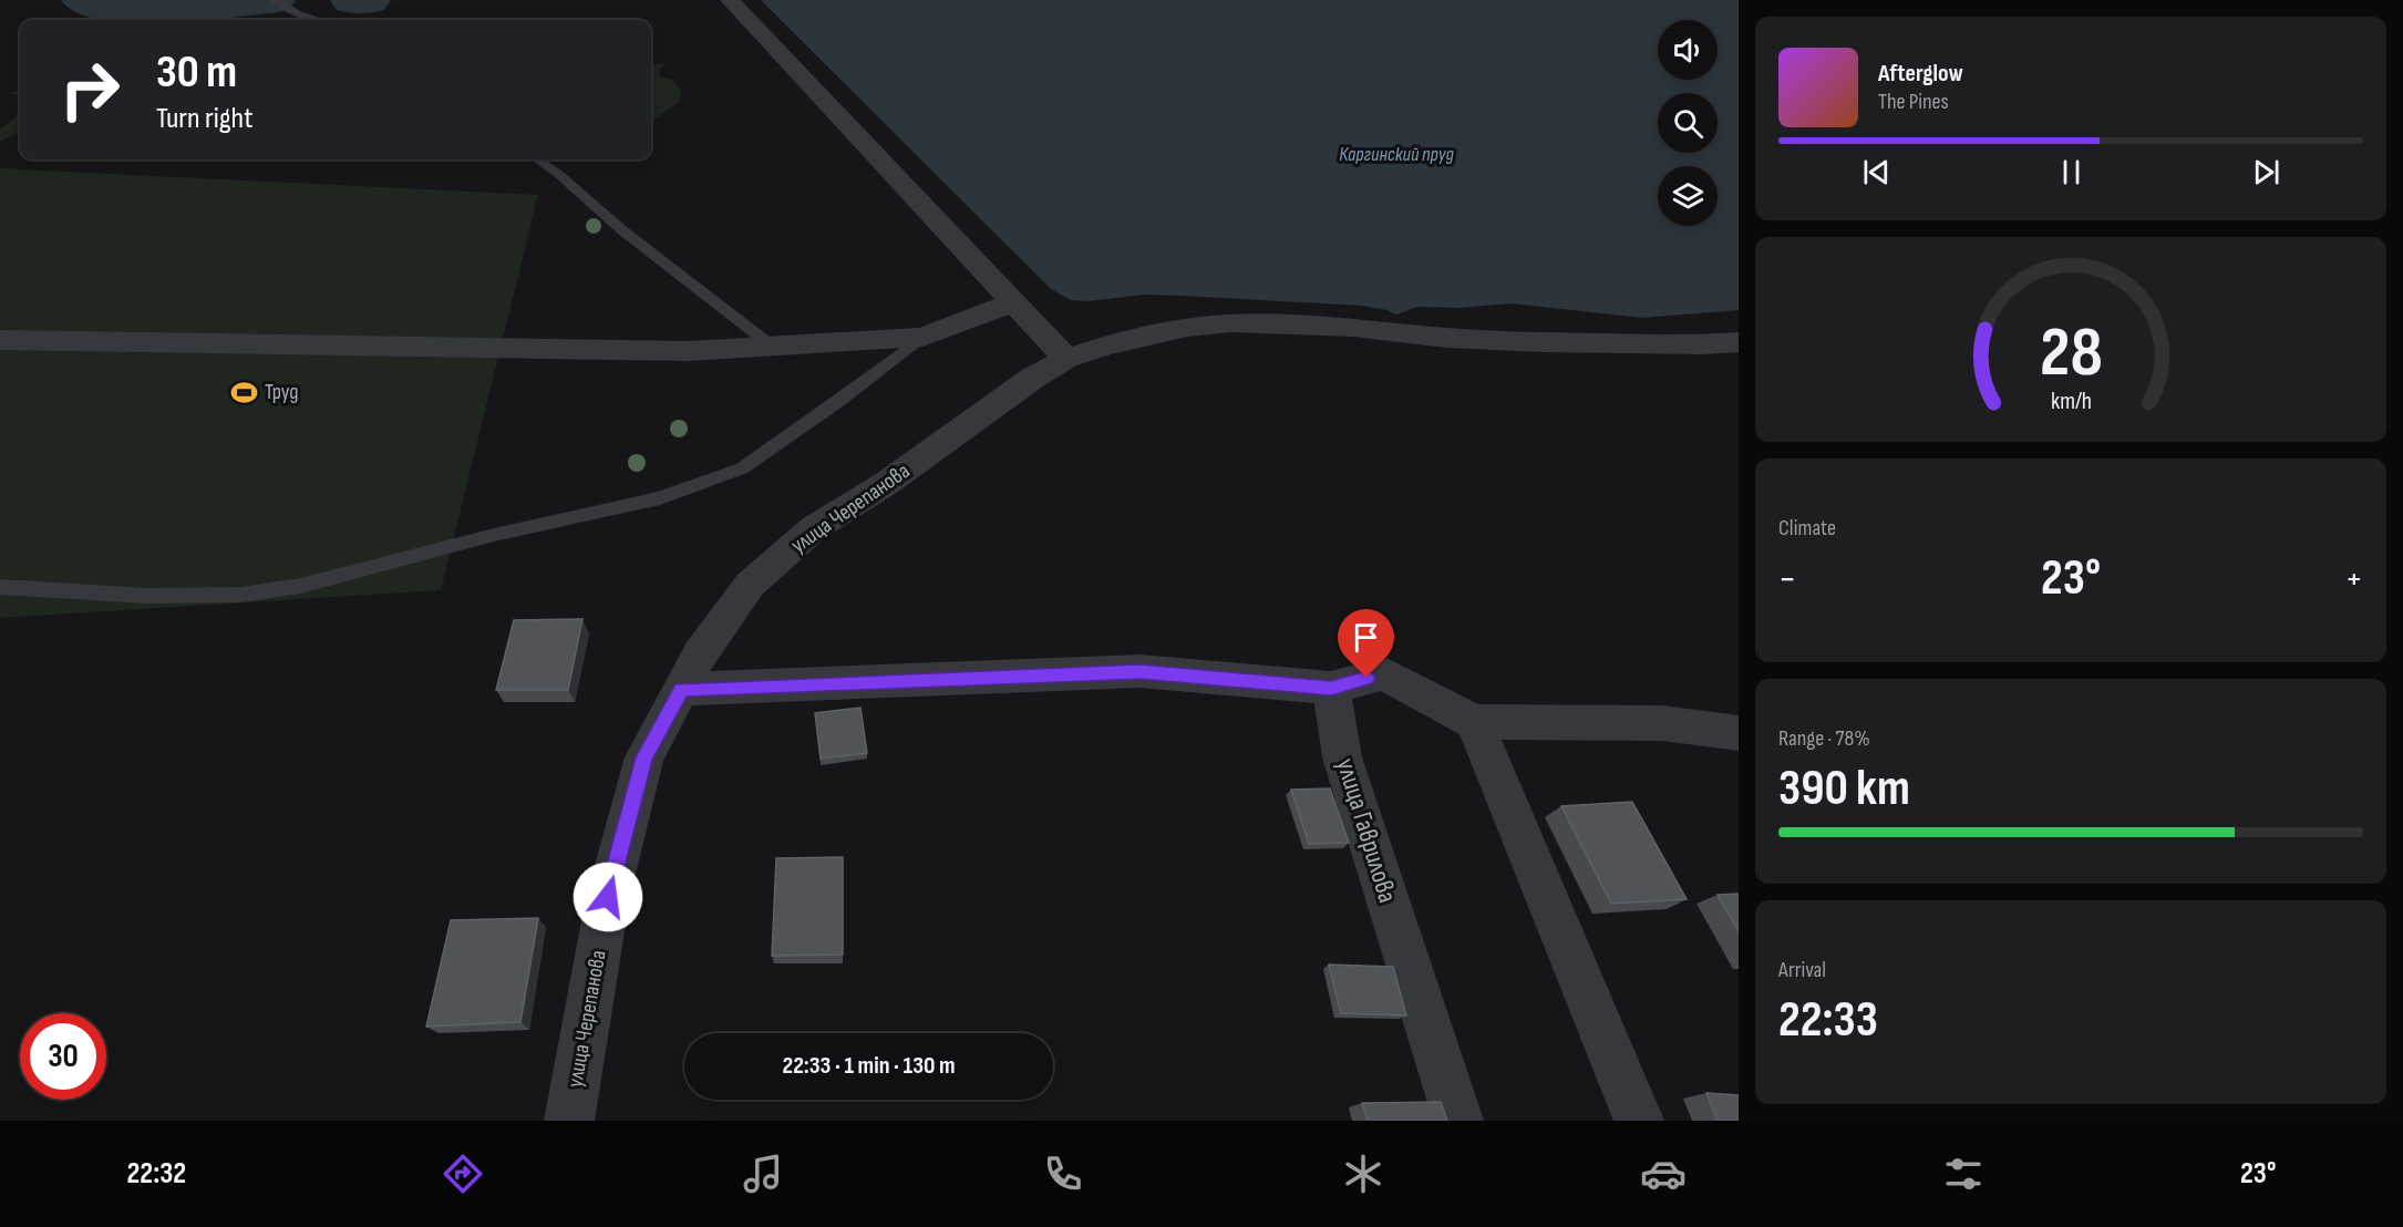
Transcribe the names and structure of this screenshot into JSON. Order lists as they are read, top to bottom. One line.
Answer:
{"streets":{"street":["улица Черепанова","улица Гаврилова"]},"water":["Каргинский пруд"],"places":{"sports":["Труд"]},"page":{"turn":["30 m","Turn right"],"song":["Afterglow","The Pines"],"tile":["Climate",["Range · 78%","390 km"],["Arrival","22:33"]],"heat":["−","23°","+"],"limit":"30","trip":"22:33 · 1 min · 130 m","tabs":["22:32","23°"],"gauge":["28","km/h"]}}
